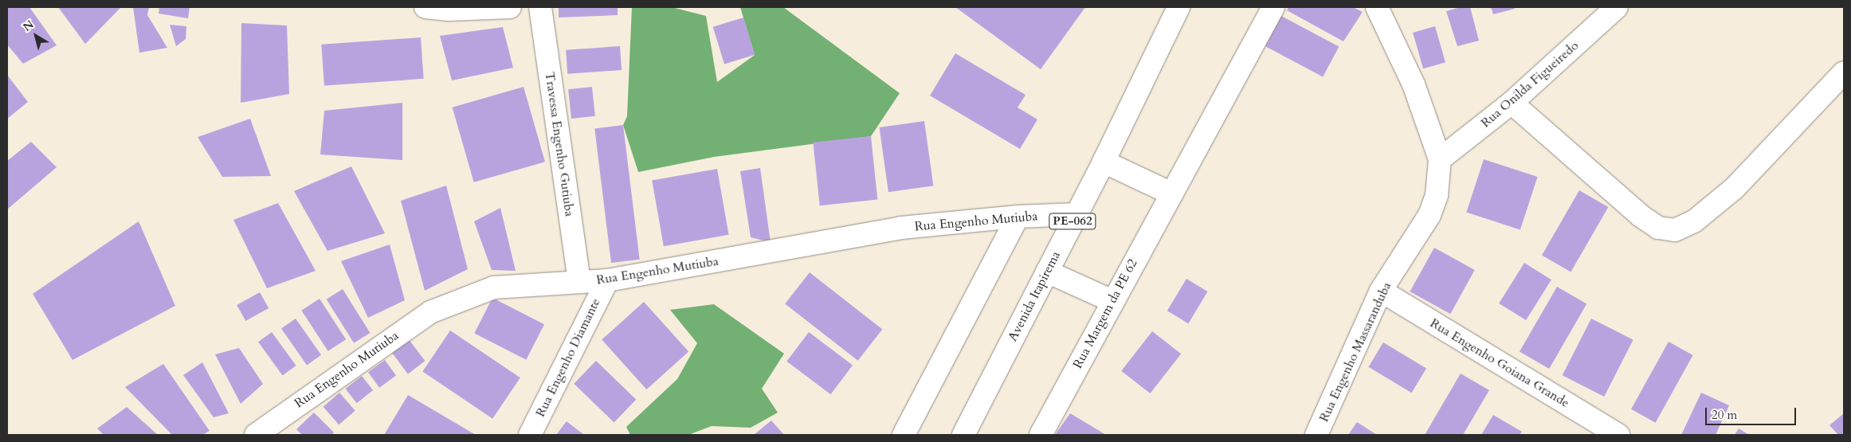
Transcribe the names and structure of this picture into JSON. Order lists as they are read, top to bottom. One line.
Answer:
{"streets":{"street":["Rua Onilda Figueiredo","Travessa Engenho Gutiuba","Rua Engenho Mutiuba","PE-062","Avenida Itapirema","Rua Margem da PE 62","Rua Engenho Massaranduba","Rua Engenho Diamante","Rua Engenho Goiana Grande"]},"crossings":[["Rua Onilda Figueiredo","Rua Engenho Massaranduba"],["Travessa Engenho Gutiuba","Rua Engenho Mutiuba"],["Rua Engenho Mutiuba","Avenida Itapirema"],["Rua Engenho Mutiuba","Rua Engenho Diamante"],["Rua Engenho Massaranduba","Rua Engenho Goiana Grande"]],"scale_bar":"20 m","north":"top left"}
